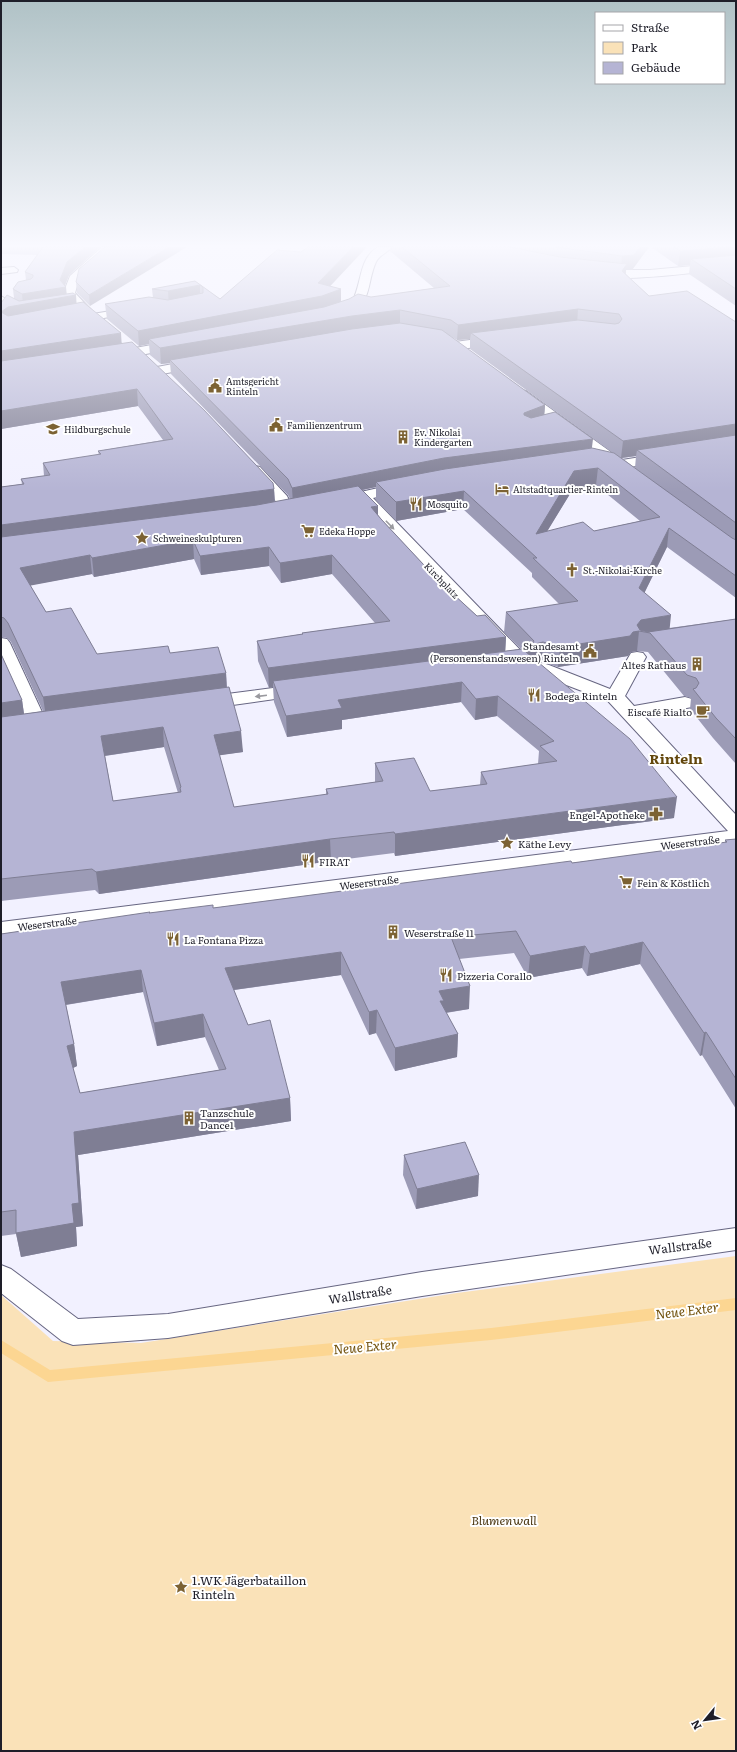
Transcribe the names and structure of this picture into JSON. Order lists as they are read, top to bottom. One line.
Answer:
{"streets":{"street":["Kirchplatz","Weserstraße","Wallstraße"]},"districts":["Rinteln"],"water":["Neue Exter"],"parks":["Blumenwall"],"places":{"public building":["Amtsgericht Rinteln","Familienzentrum","Standesamt (Personenstandswesen) Rinteln"],"school or university":["Hildburgschule"],"building":["Ev. Nikolai Kindergarten","Altes Rathaus","Weserstraße 11","Tanzschule Dance1"],"hotel":["Altstadtquartier-Rinteln"],"restaurant":["Mosquito","Bodega Rinteln","FIRAT","La Fontana Pizza","Pizzeria Corallo"],"supermarket":["Edeka Hoppe","Fein & Köstlich"],"place":["Schweineskulpturen","Käthe Levy","1.WK Jägerbataillon Rinteln"],"church":["St.-Nikolai-Kirche"],"cafe":["Eiscafé Rialto"],"pharmacy":["Engel-Apotheke"]},"legend":["Straße","Park","Gebäude"],"north":"bottom left"}
